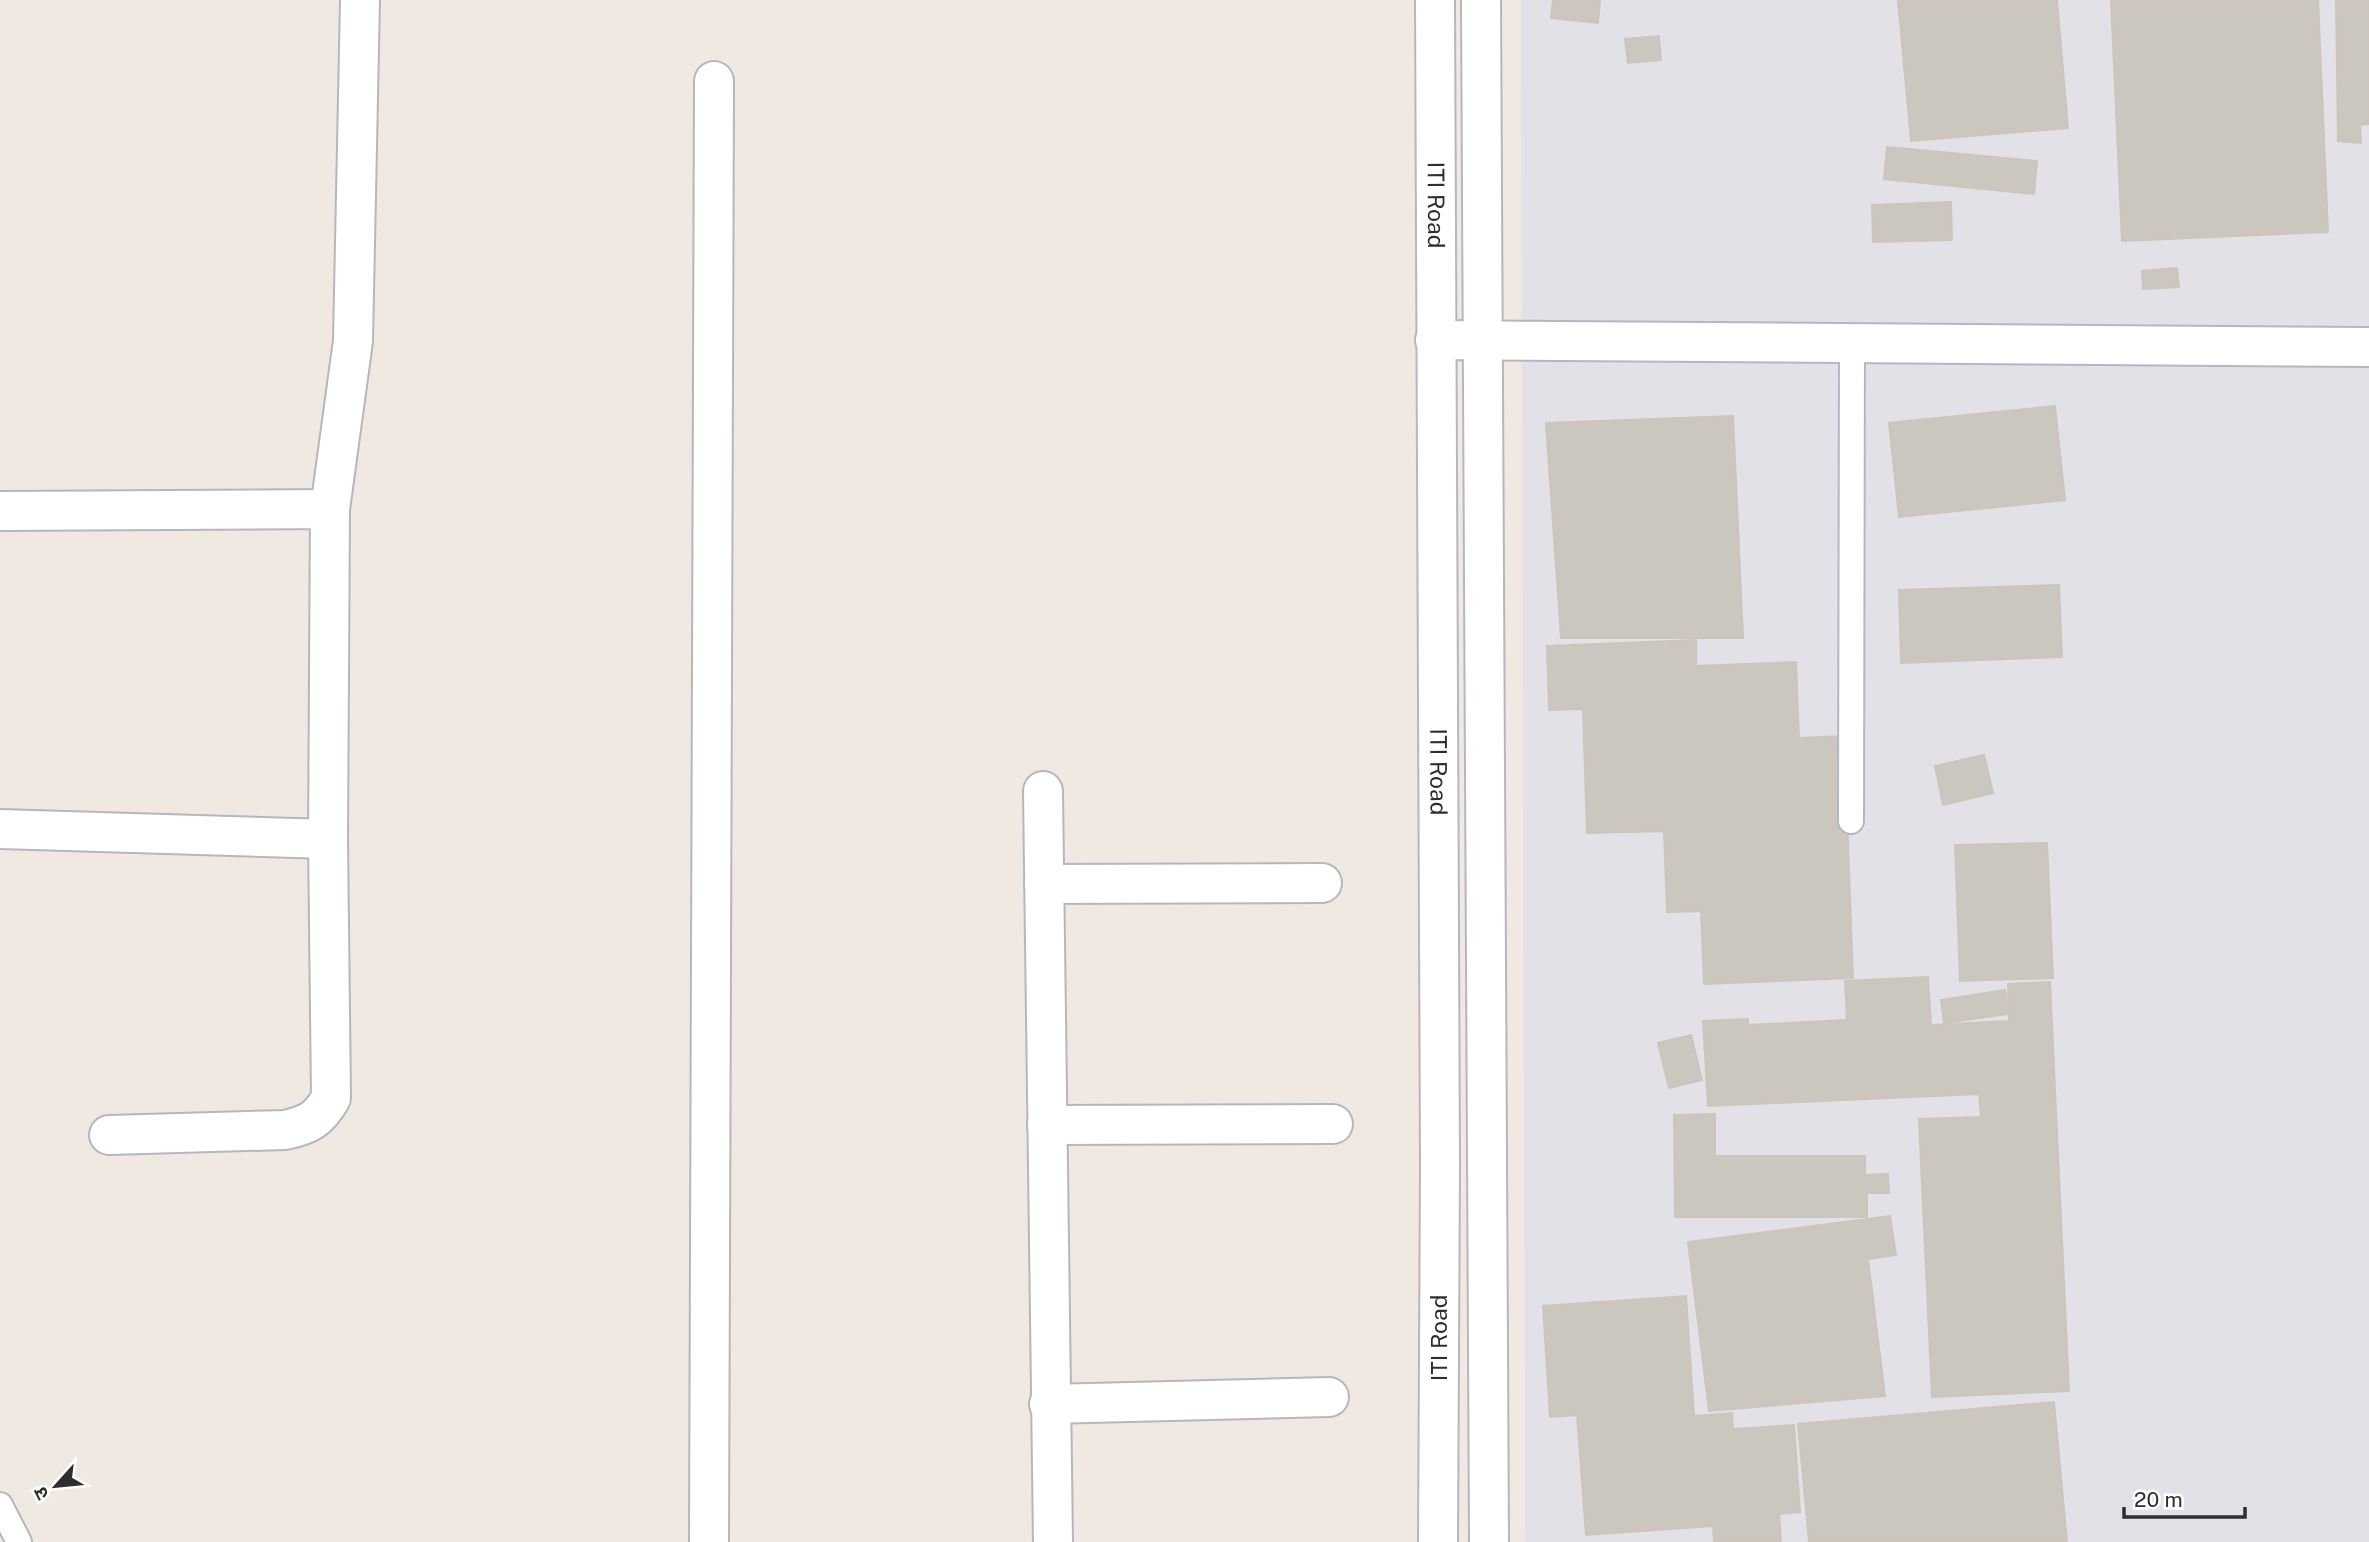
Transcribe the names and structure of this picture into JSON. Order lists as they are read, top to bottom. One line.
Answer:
{"streets":{"street":["ITI Road"]},"scale_bar":"20 m","north":"bottom left"}
